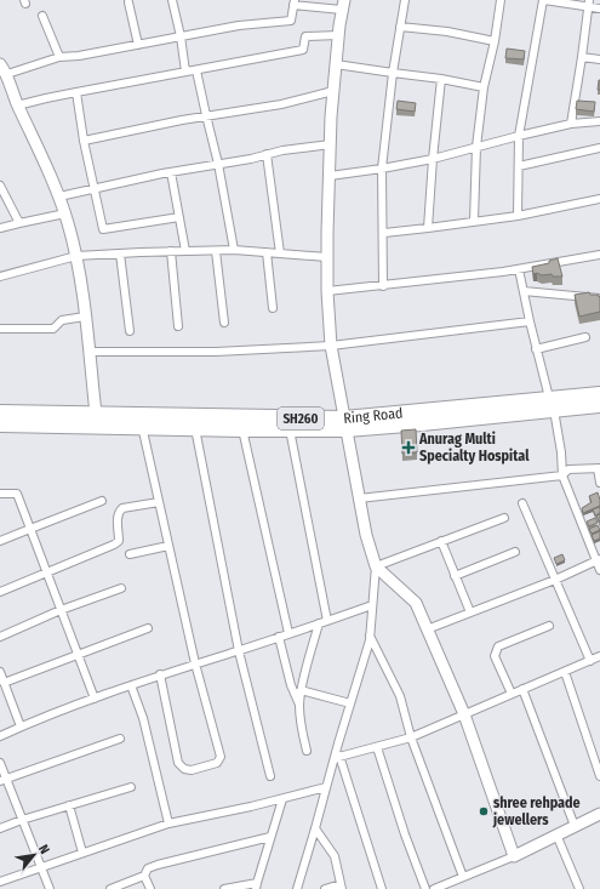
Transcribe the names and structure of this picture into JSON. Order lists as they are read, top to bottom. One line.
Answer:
{"streets":{"highway":["Ring Road","SH260"]},"places":{"health":["Anurag Multi Specialty Hospital"],"other":["shree rehpade jewellers"]},"north":"top right"}
